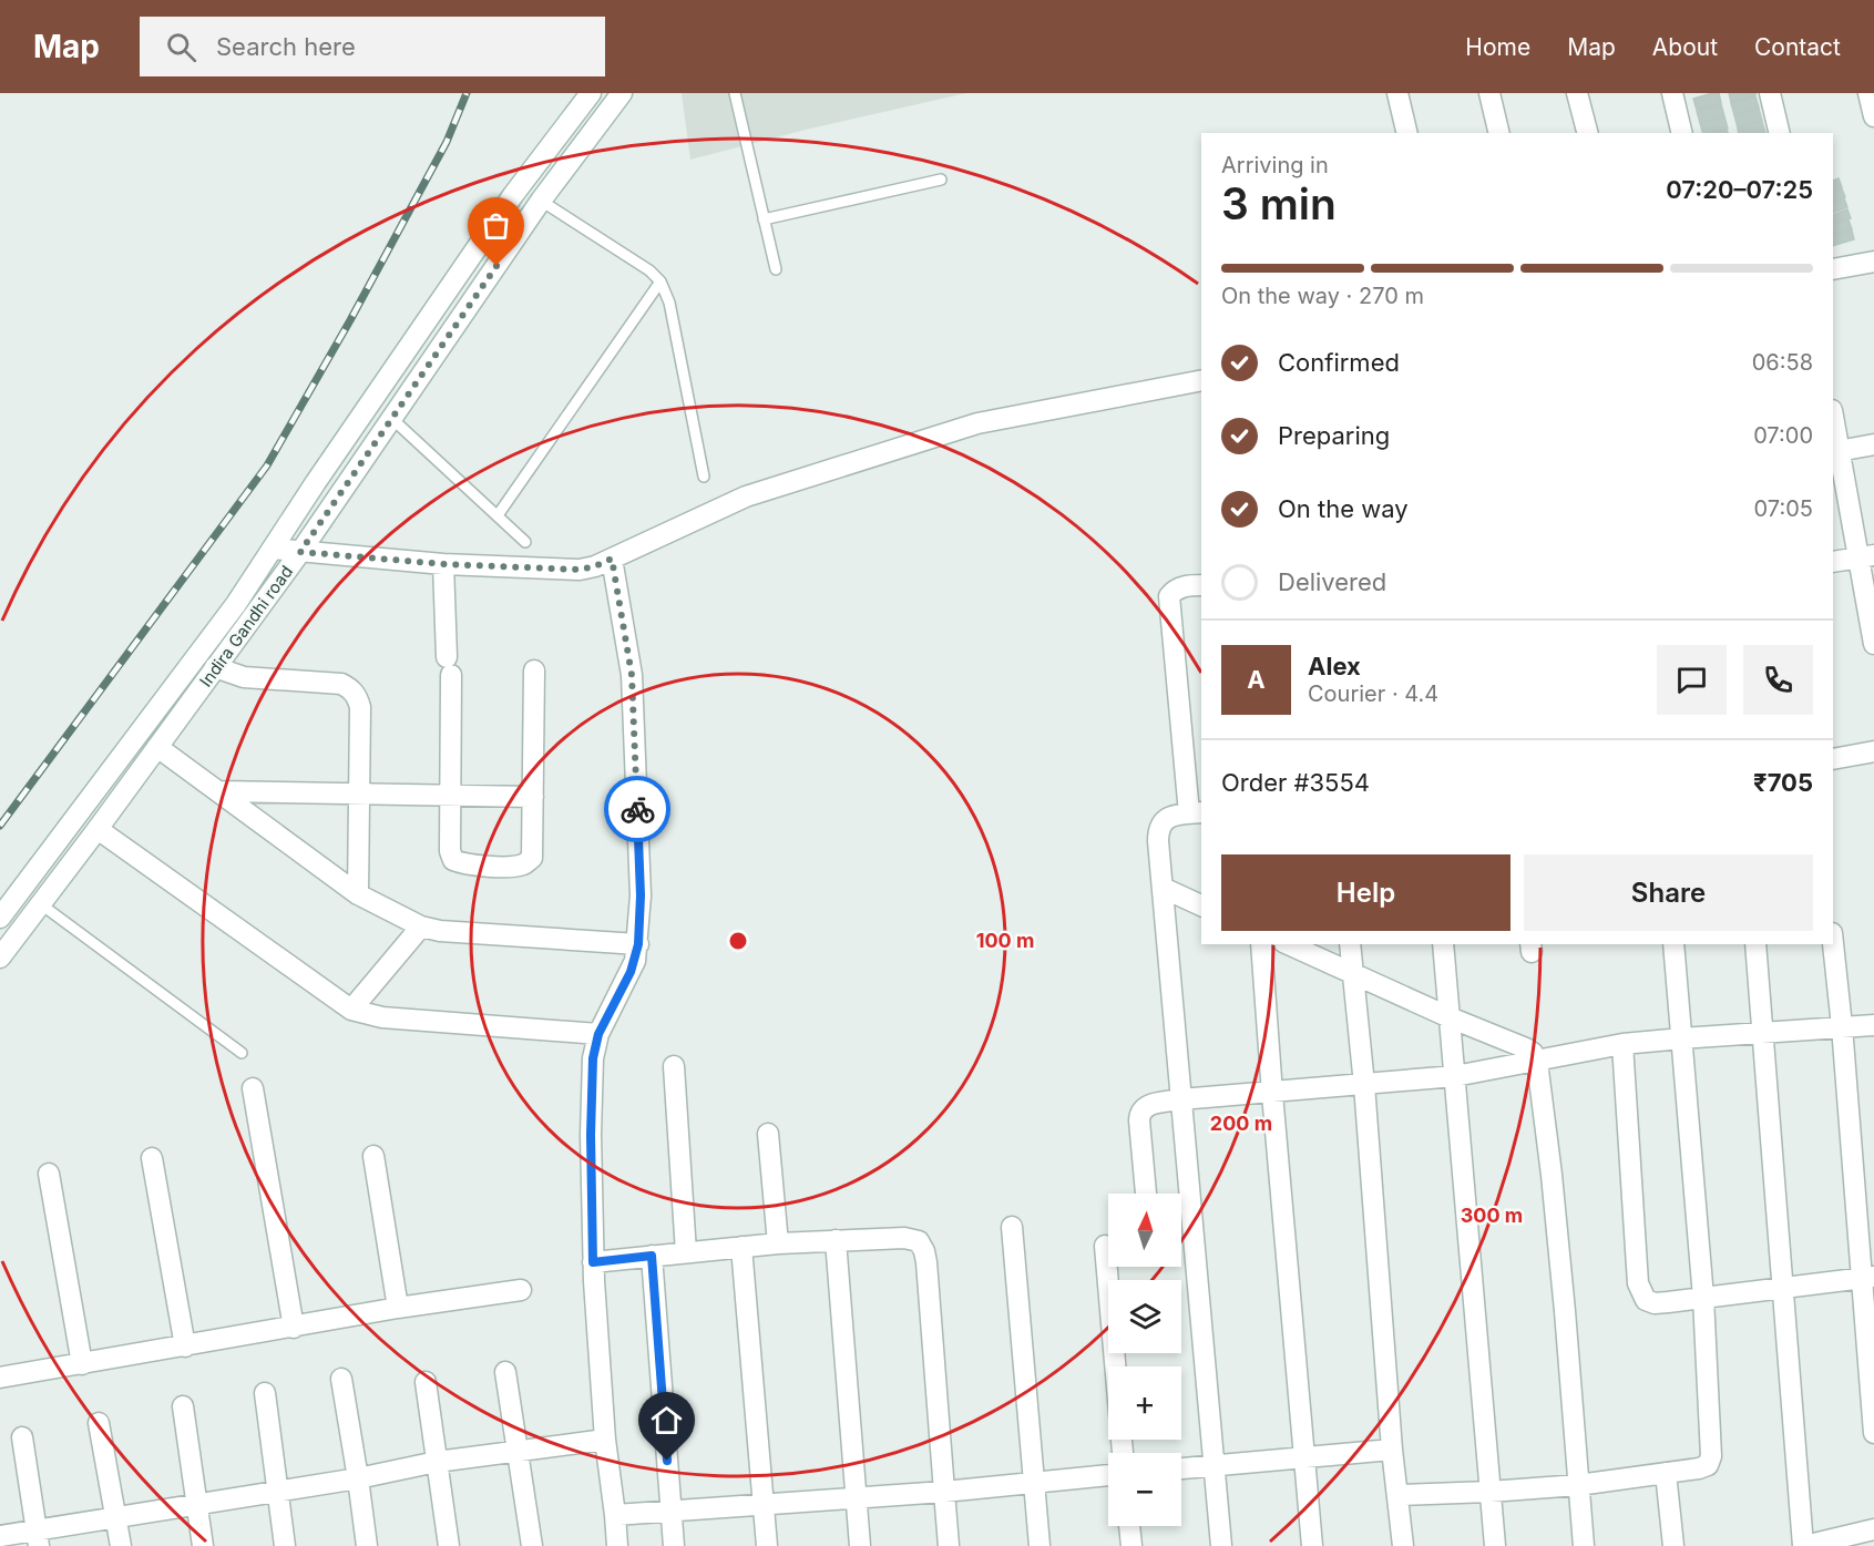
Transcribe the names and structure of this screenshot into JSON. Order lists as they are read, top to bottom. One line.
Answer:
{"streets":{"street":["Indira Gandhi road"]},"north":"top","page":{"header":"Map","search":"Search here","nav":["Home","Map","About","Contact"],"heading":["3 min","Arriving in","07:20–07:25"],"panel":["Alex","Courier · 4.4","Order #3554","₹705"],"bar":"On the way · 270 m","list":[["Confirmed","06:58"],["Preparing","07:00"],["On the way","07:05"],"Delivered"],"round":"A","buttons":["Help","Share"],"map_buttons":["+","−"]},"rings":["100 m","200 m","300 m"]}
